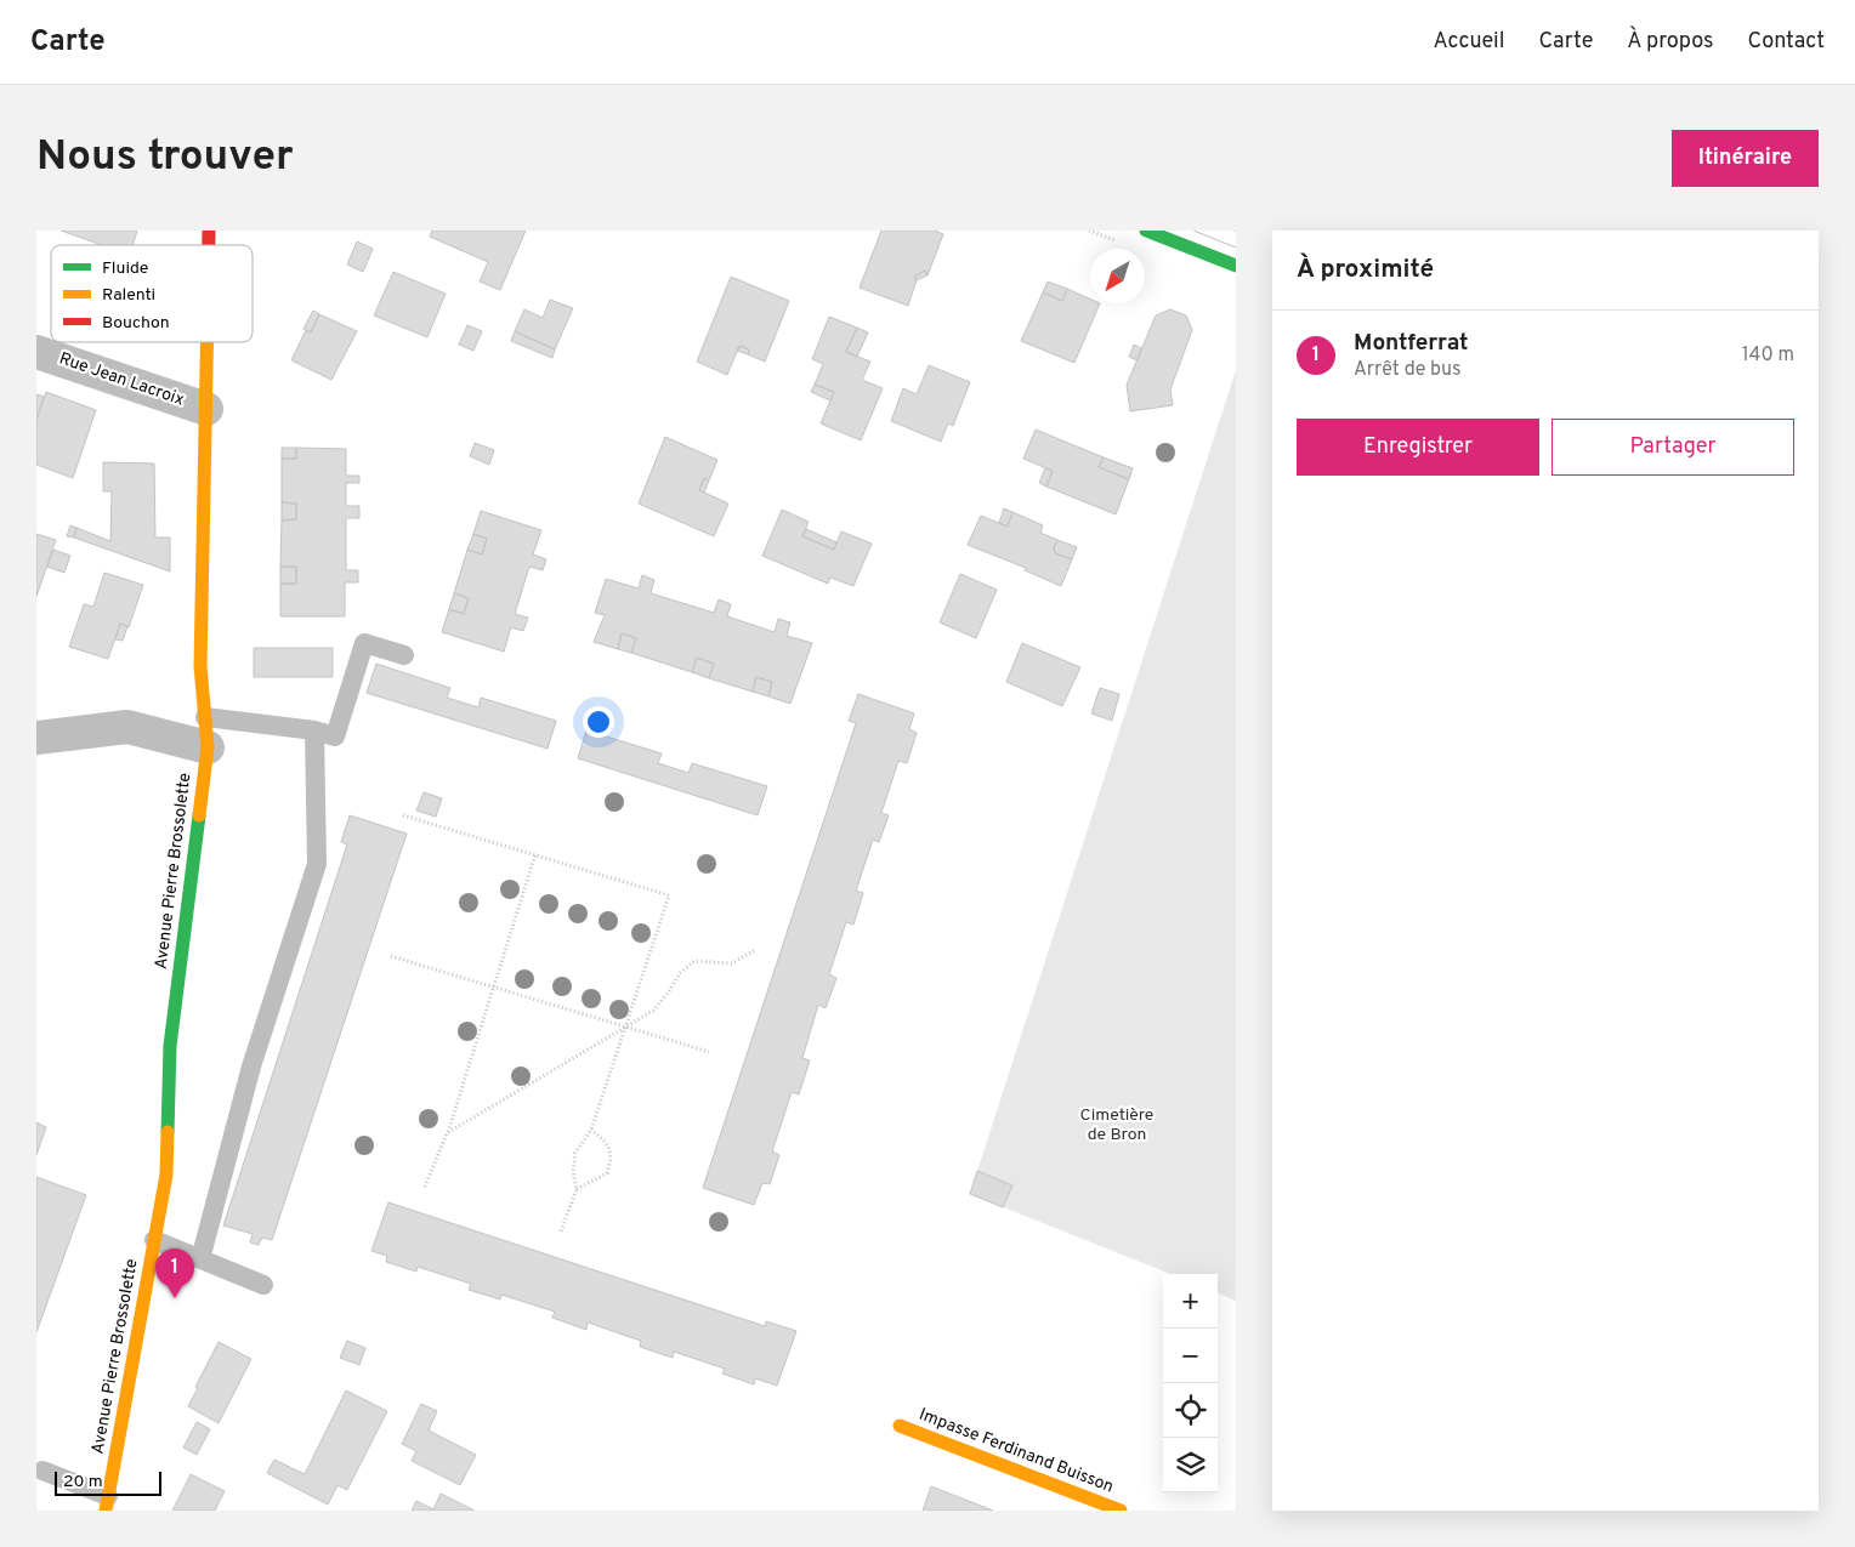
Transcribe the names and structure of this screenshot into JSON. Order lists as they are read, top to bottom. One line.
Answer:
{"streets":{"street":["Rue Jean Lacroix","Avenue Pierre Brossolette","Impasse Ferdinand Buisson"]},"crossings":[["Rue Jean Lacroix","Avenue Pierre Brossolette"]],"parks":["Cimetière de Bron"],"legend":["Fluide","Ralenti","Bouchon"],"scale_bar":"20 m","north":"bottom left","page":{"header":"Carte","nav":["Accueil","Carte","À propos","Contact"],"buttons":["Itinéraire",["Enregistrer","Partager"]],"title":"Nous trouver","heading":"À proximité","list":[{"mark":"1","name":"Montferrat","note":"Arrêt de bus","value":"140 m"}],"pins":"1","map_buttons":["+","−"],"scale":"20 m"}}
